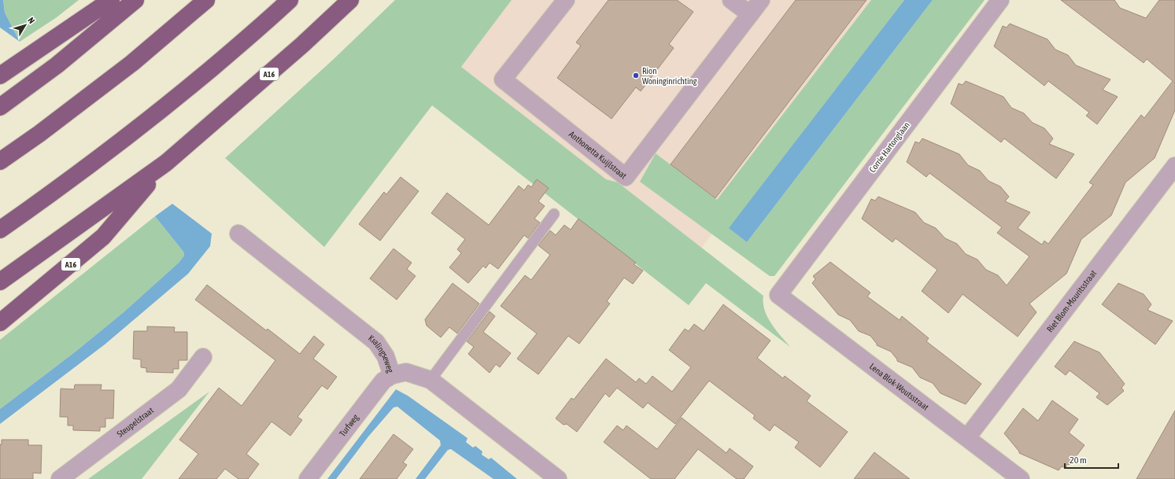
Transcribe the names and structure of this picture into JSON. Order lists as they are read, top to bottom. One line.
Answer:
{"streets":{"highway":["A16"],"street":["Corrie Hartonglaan","Anthonetta Kuijlstraat","Riet Blom-Mouritsstraat","Kralingseweg","Lena Blok-Woutsstraat","Steupelstraat","Turfweg"]},"crossings":[["Corrie Hartonglaan","Lena Blok-Woutsstraat"],["Riet Blom-Mouritsstraat","Lena Blok-Woutsstraat"],["Kralingseweg","Turfweg"]],"places":["Rion Woninginrichting"],"scale_bar":"20 m","north":"top right"}
